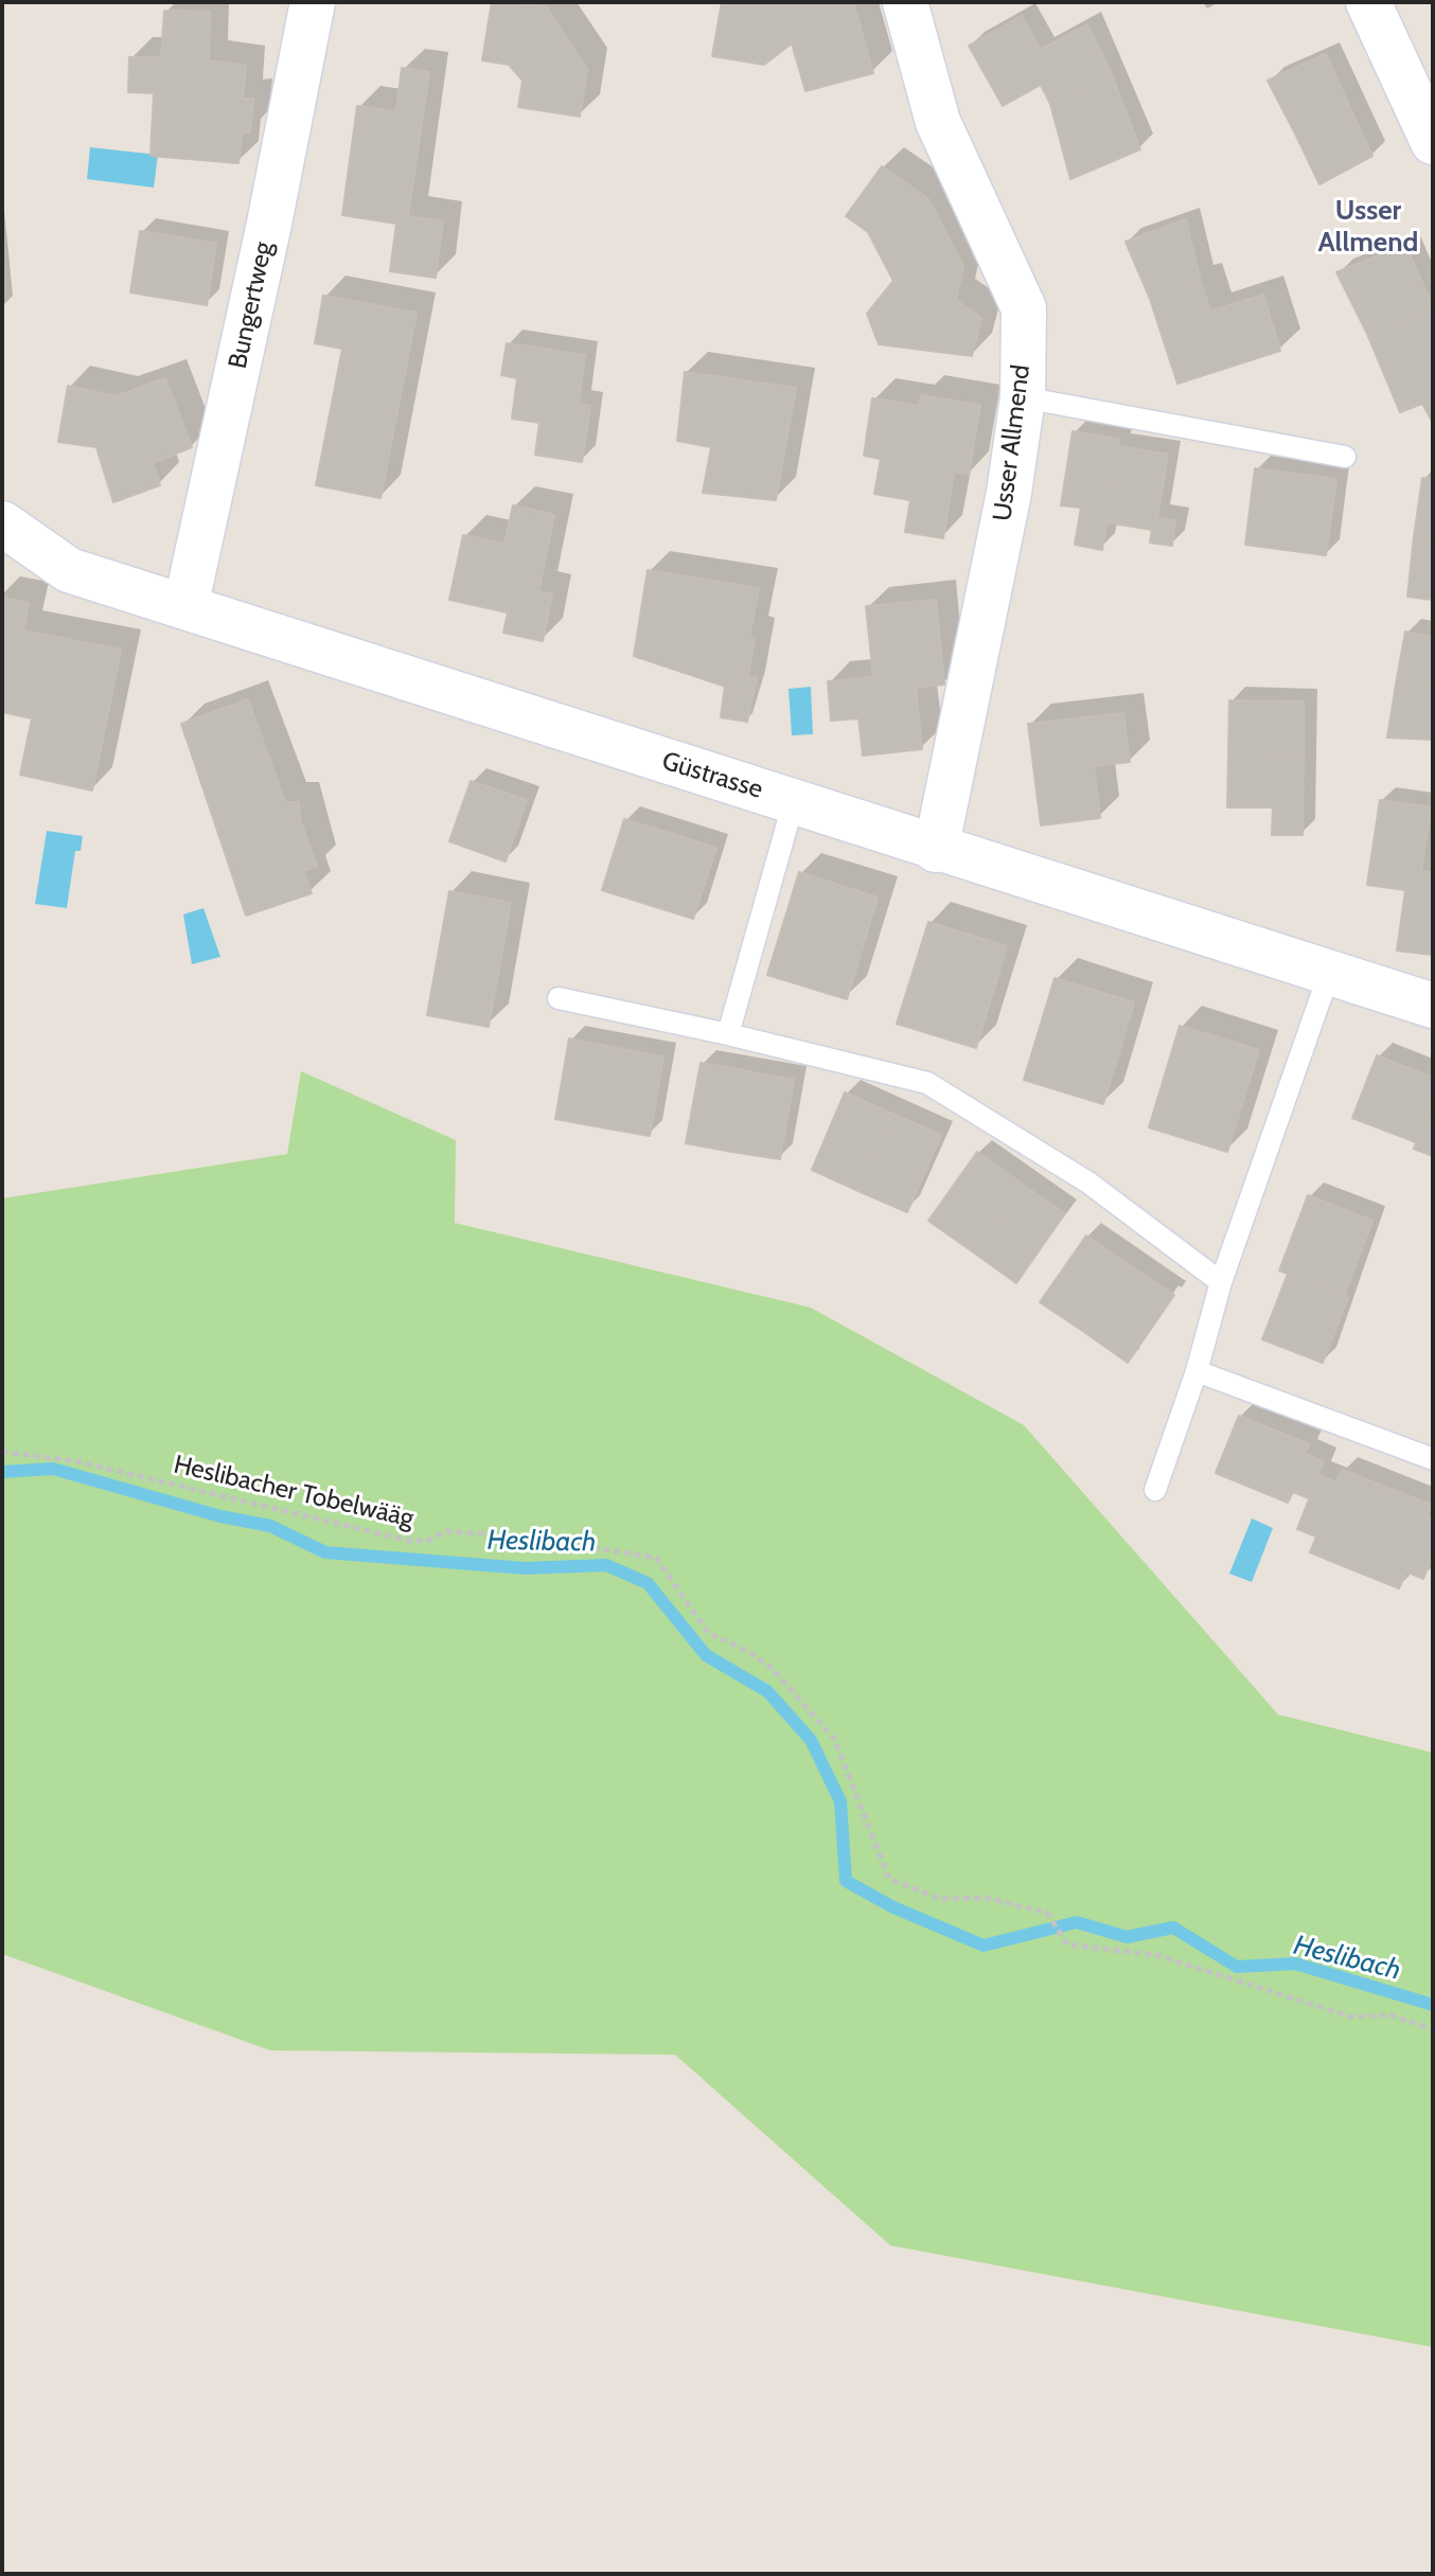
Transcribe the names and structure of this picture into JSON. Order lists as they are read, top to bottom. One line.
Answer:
{"streets":{"street":["Bungertweg","Usser Allmend","Güstrasse"],"path":["Heslibacher Tobelwääg"]},"crossings":[["Bungertweg","Güstrasse"],["Usser Allmend","Güstrasse"]],"districts":["Usser Allmend"],"water":["Heslibach"]}
